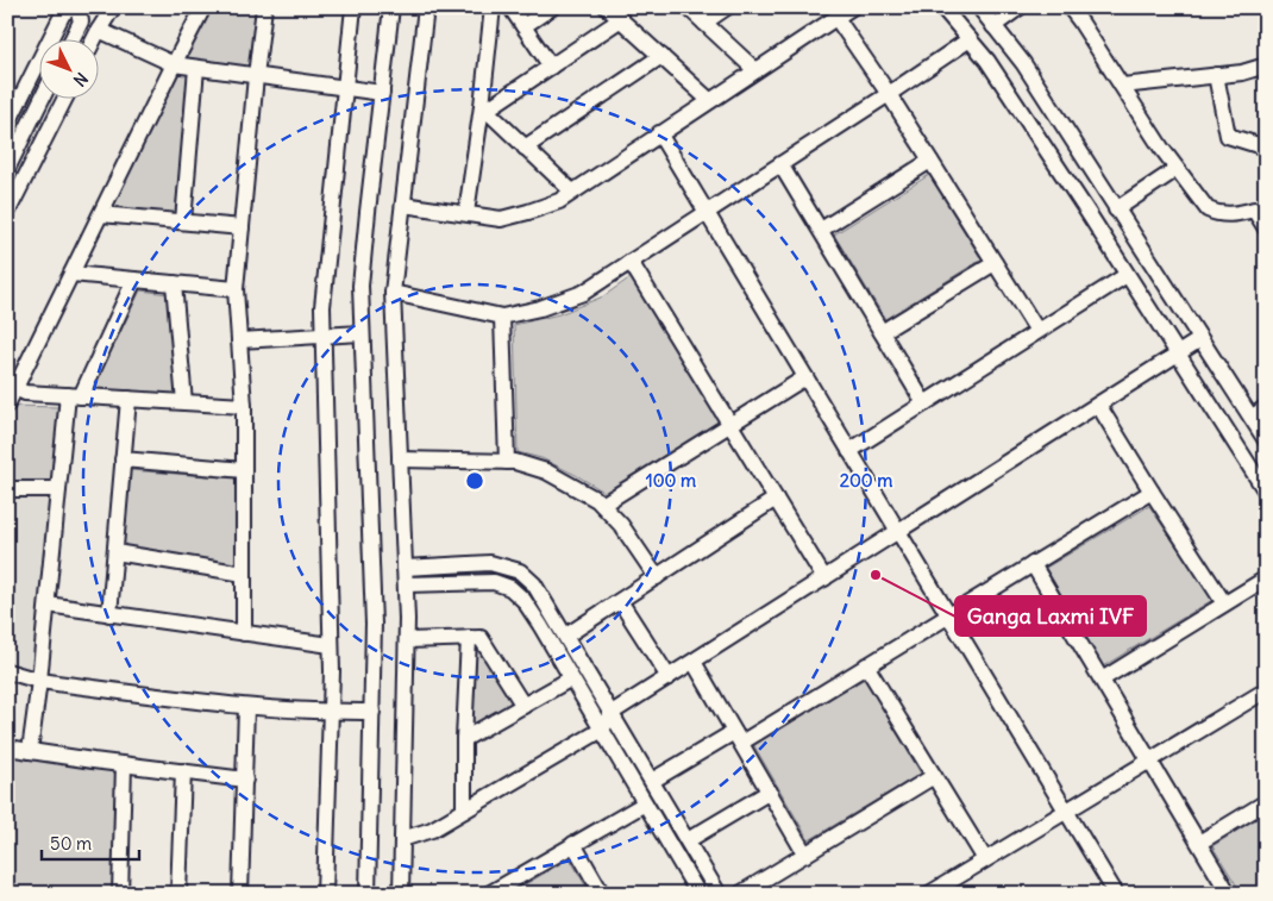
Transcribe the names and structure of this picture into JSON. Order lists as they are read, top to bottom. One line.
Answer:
{"places":["Ganga Laxmi IVF"],"scale_bar":"50 m","north":"bottom right","rings":["100 m","200 m"]}
